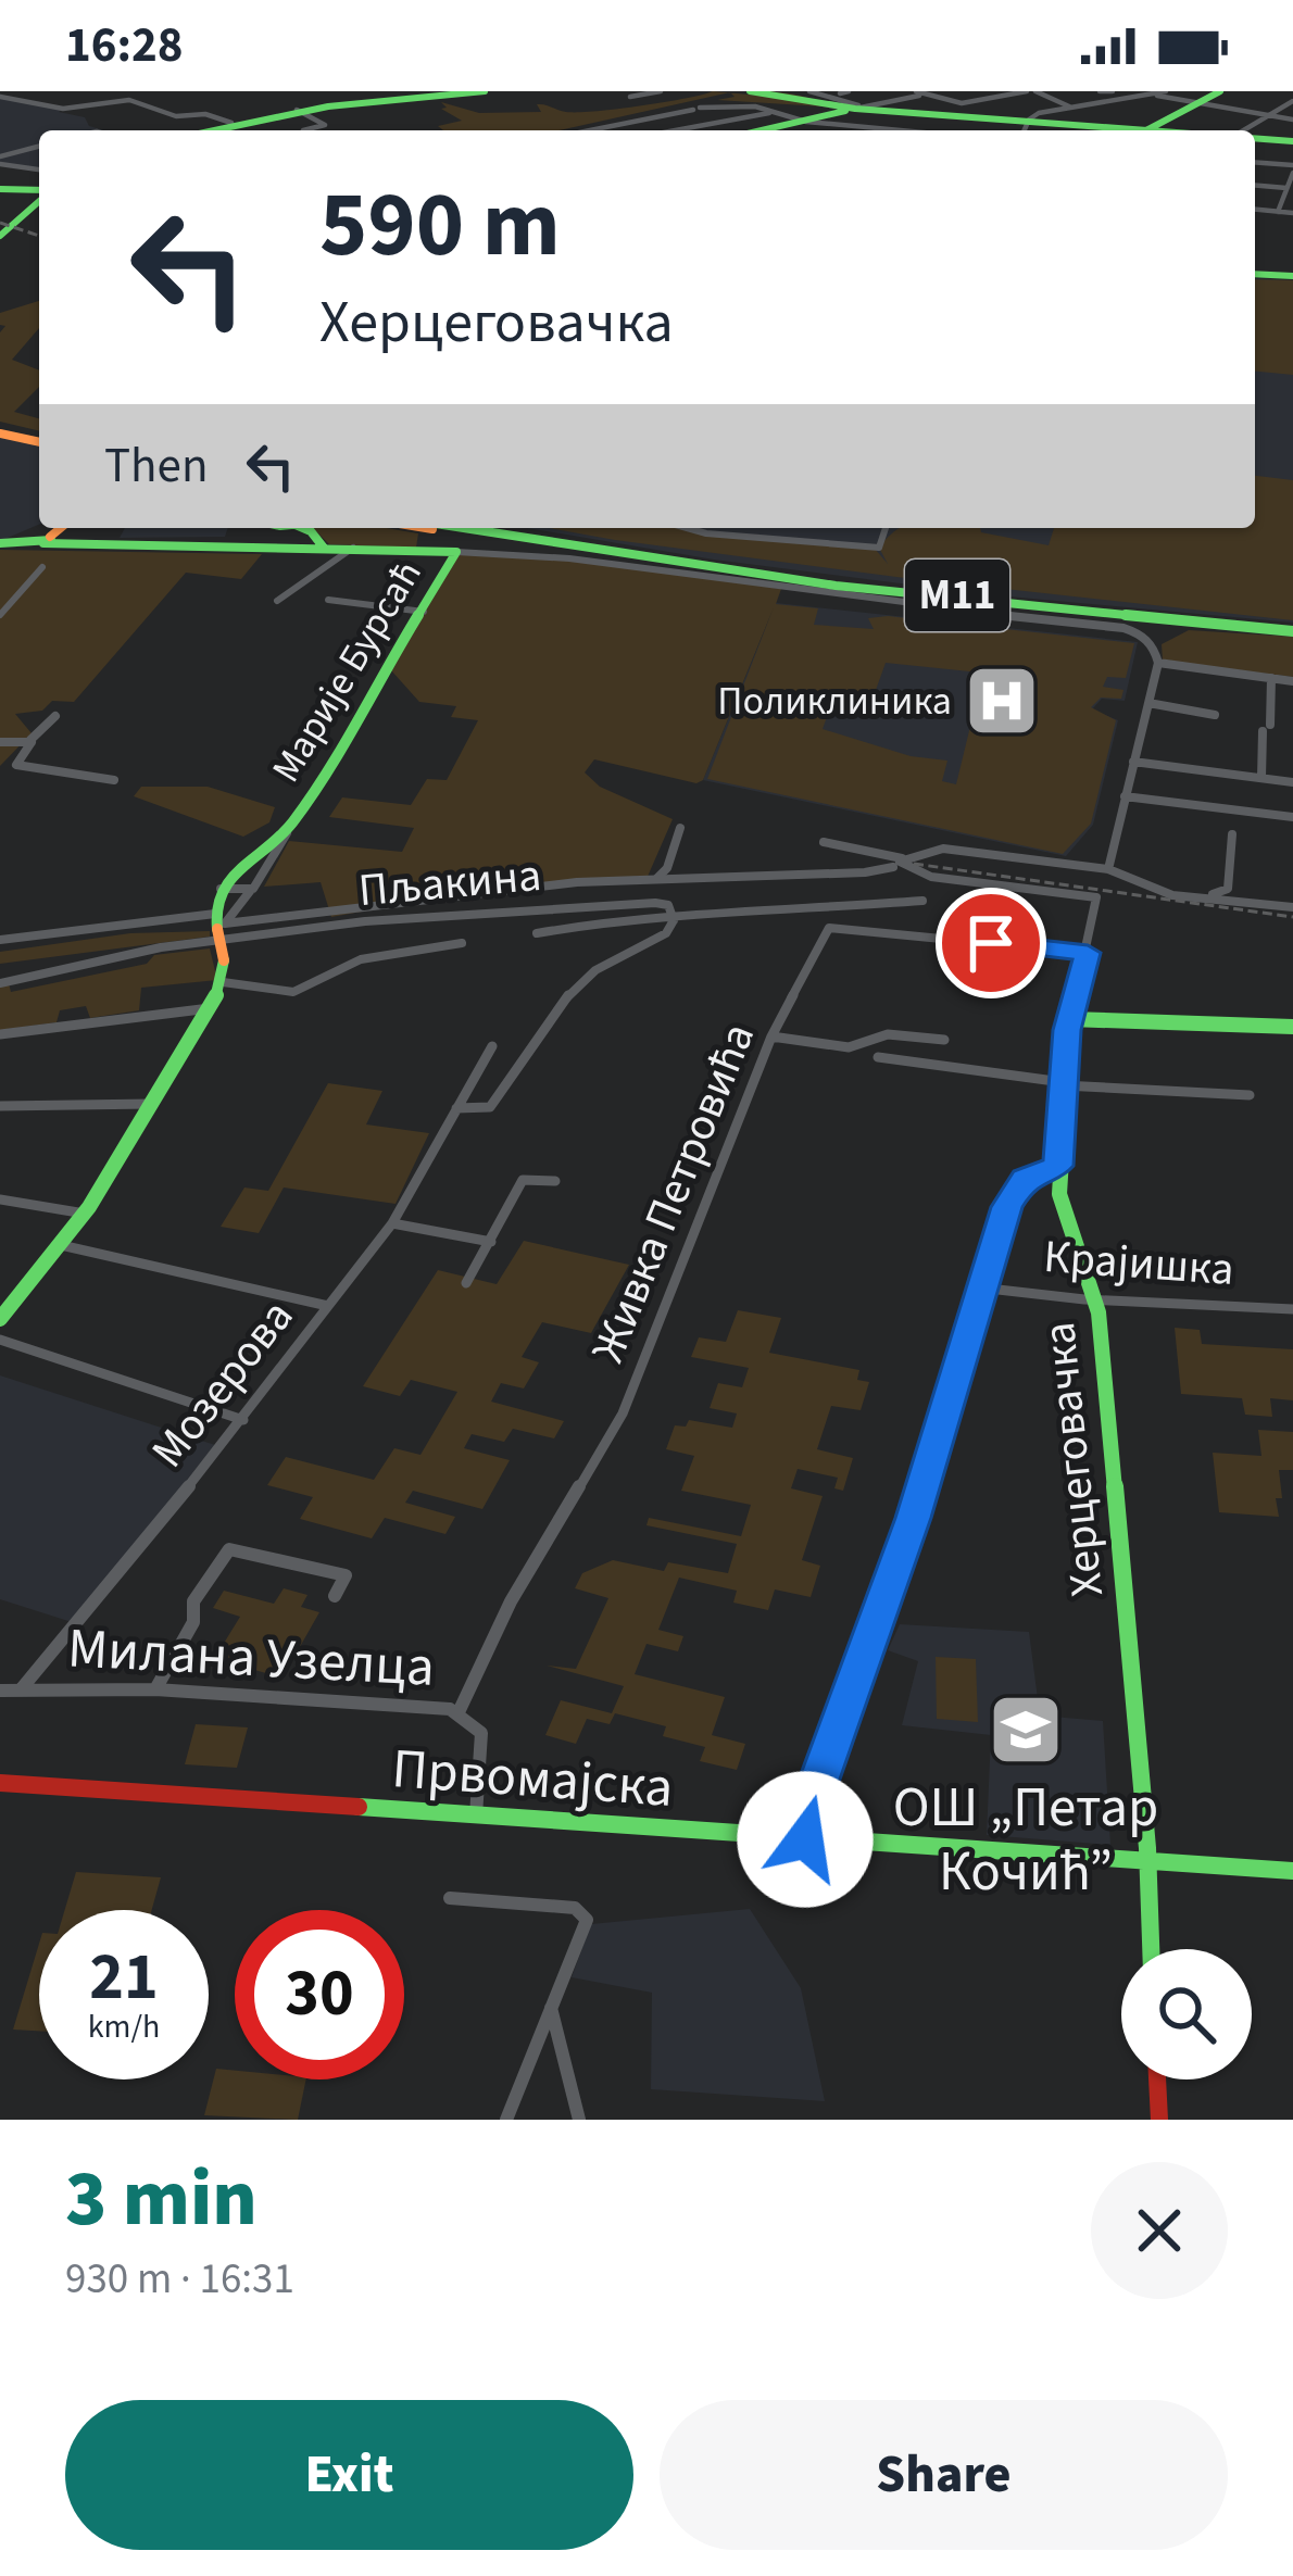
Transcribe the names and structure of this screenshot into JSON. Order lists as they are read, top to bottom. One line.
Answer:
{"streets":{"main road":["M11","Марије Бурсаћ","Херцеговачка","Првомајска"],"street":["Пљакина","Живка Петровића","Крајишка","Мозерова","Милана Узелца"]},"crossings":[["Живка Петровића","Херцеговачка"],["Живка Петровића","Милана Узелца"],["Крајишка","Херцеговачка"],["Мозерова","Милана Узелца"],["Херцеговачка","Првомајска"],["Милана Узелца","Првомајска"]],"places":{"hospital":["Поликлиника"],"school or university":["ОШ „Петар Кочић”"]},"page":{"status":"16:28","turn":["590 m","Херцеговачка"],"then":"Then","speed":"21 km/h","limit":"30","heading":["3 min","930 m · 16:31"],"buttons":["Exit","Share"]}}
